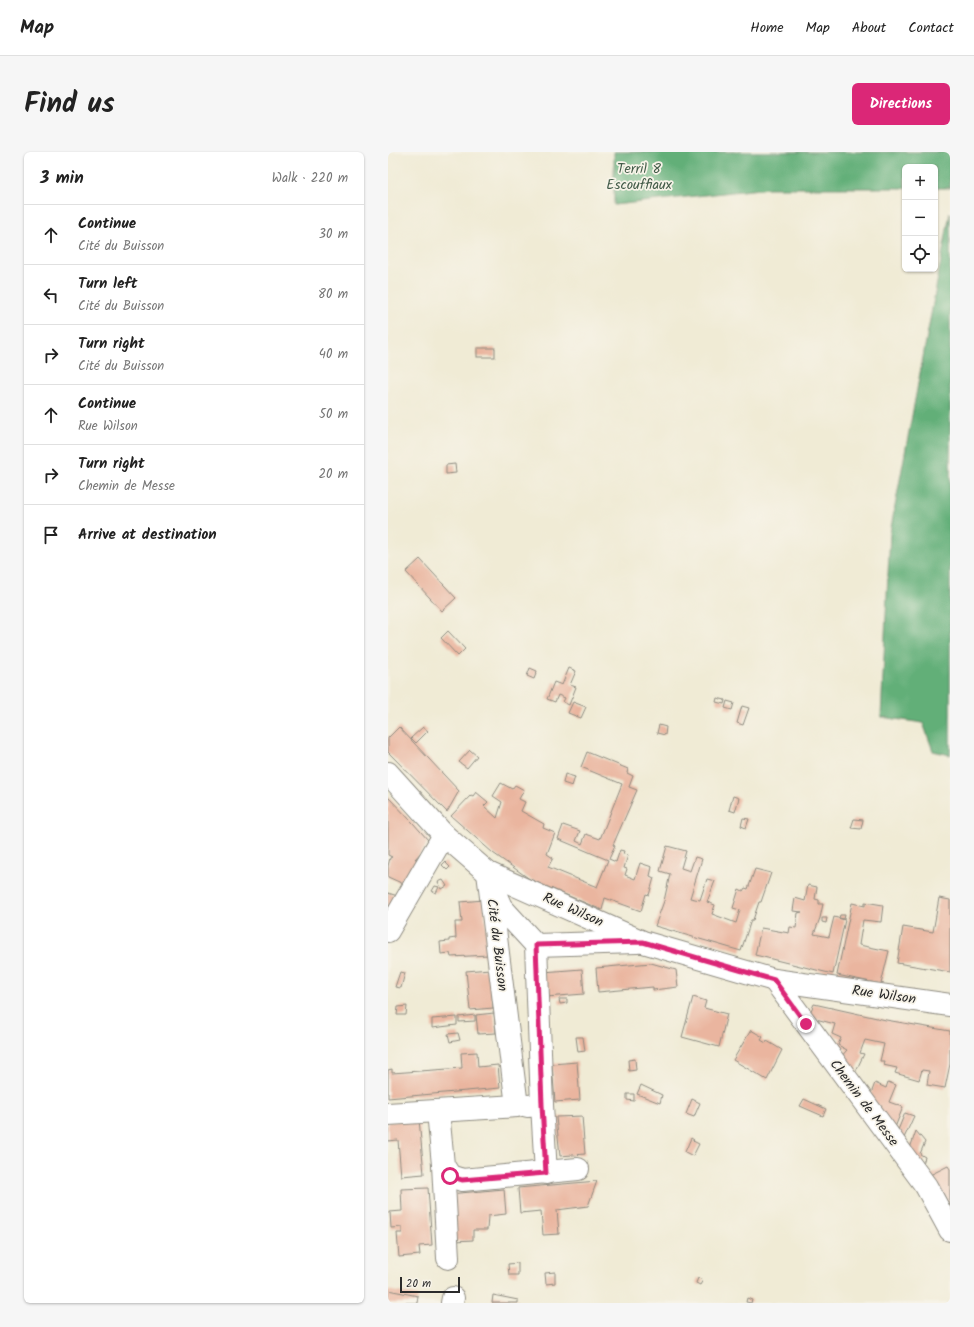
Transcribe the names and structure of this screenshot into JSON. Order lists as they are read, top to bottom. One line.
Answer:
{"streets":{"street":["Rue Wilson","Cité du Buisson","Chemin de Messe"]},"crossings":[["Rue Wilson","Cité du Buisson"],["Rue Wilson","Chemin de Messe"]],"parks":["Terril 8 Escouffiaux"],"scale_bar":"20 m","page":{"header":"Map","nav":["Home","Map","About","Contact"],"title":"Find us","buttons":"Directions","heading":["3 min","Walk · 220 m"],"map_buttons":["+","−"],"list":[["Continue","Cité du Buisson","30 m"],["Turn left","Cité du Buisson","80 m"],["Turn right","Cité du Buisson","40 m"],["Continue","Rue Wilson","50 m"],["Turn right","Chemin de Messe","20 m"],"Arrive at destination"],"scale":"20 m"}}
